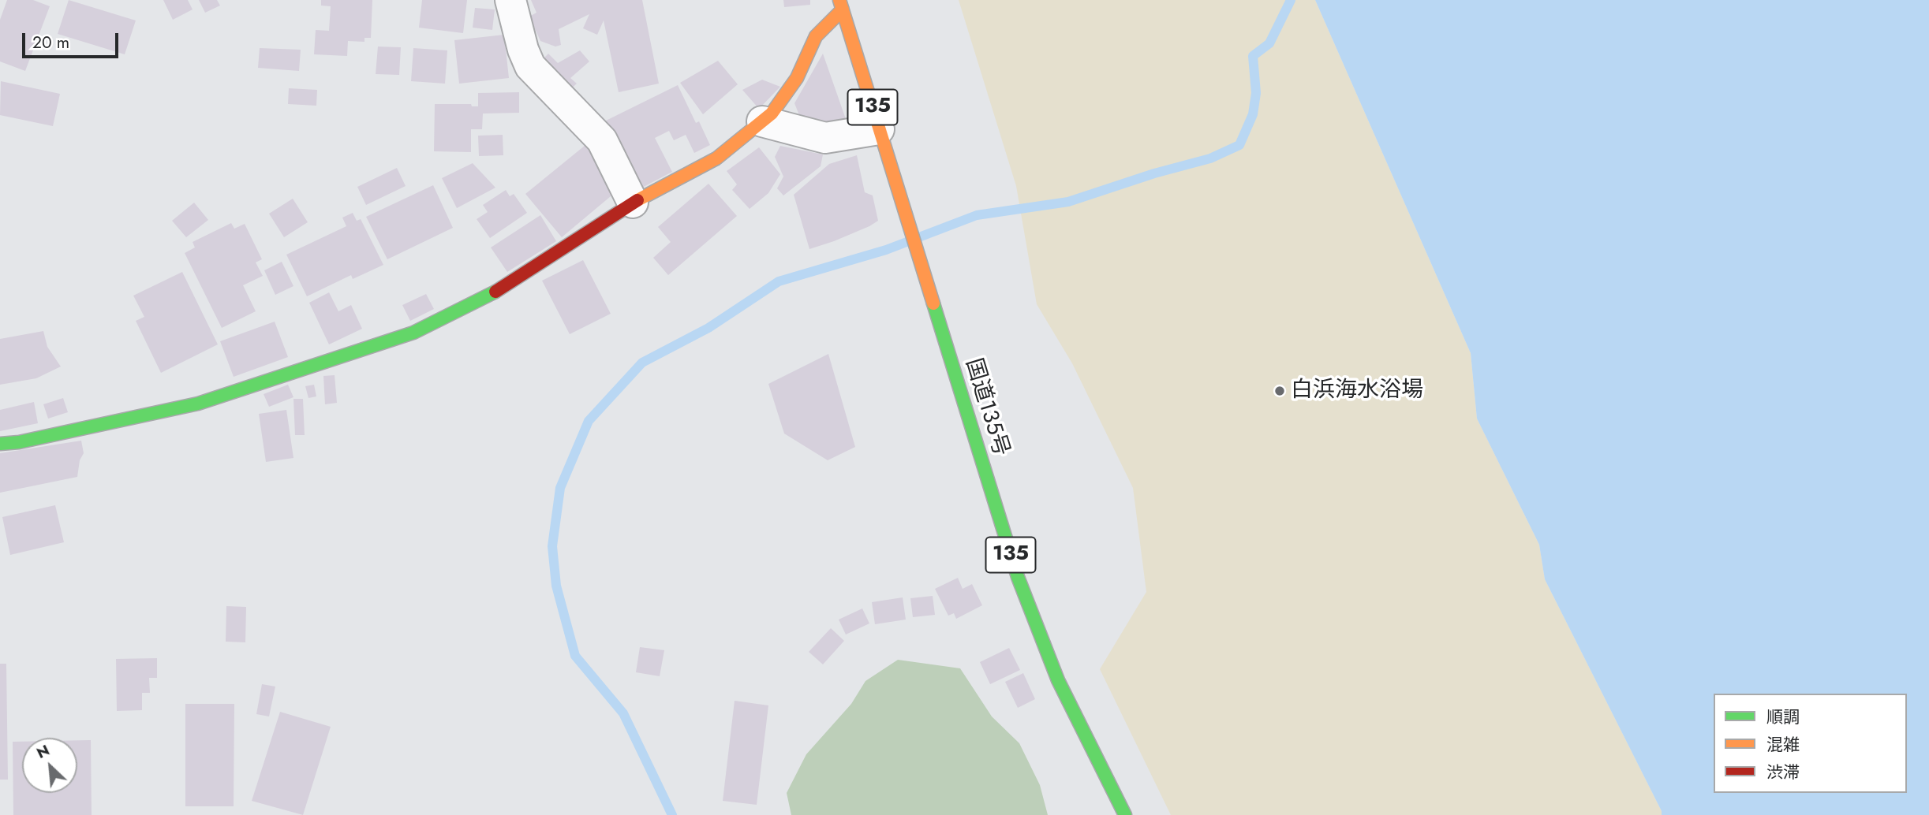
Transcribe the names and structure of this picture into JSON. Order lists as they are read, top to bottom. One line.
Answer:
{"streets":{"main road":["135","国道135号"]},"places":["白浜海水浴場"],"legend":["順調","混雑","渋滞"],"scale_bar":"20 m","north":"top left"}
